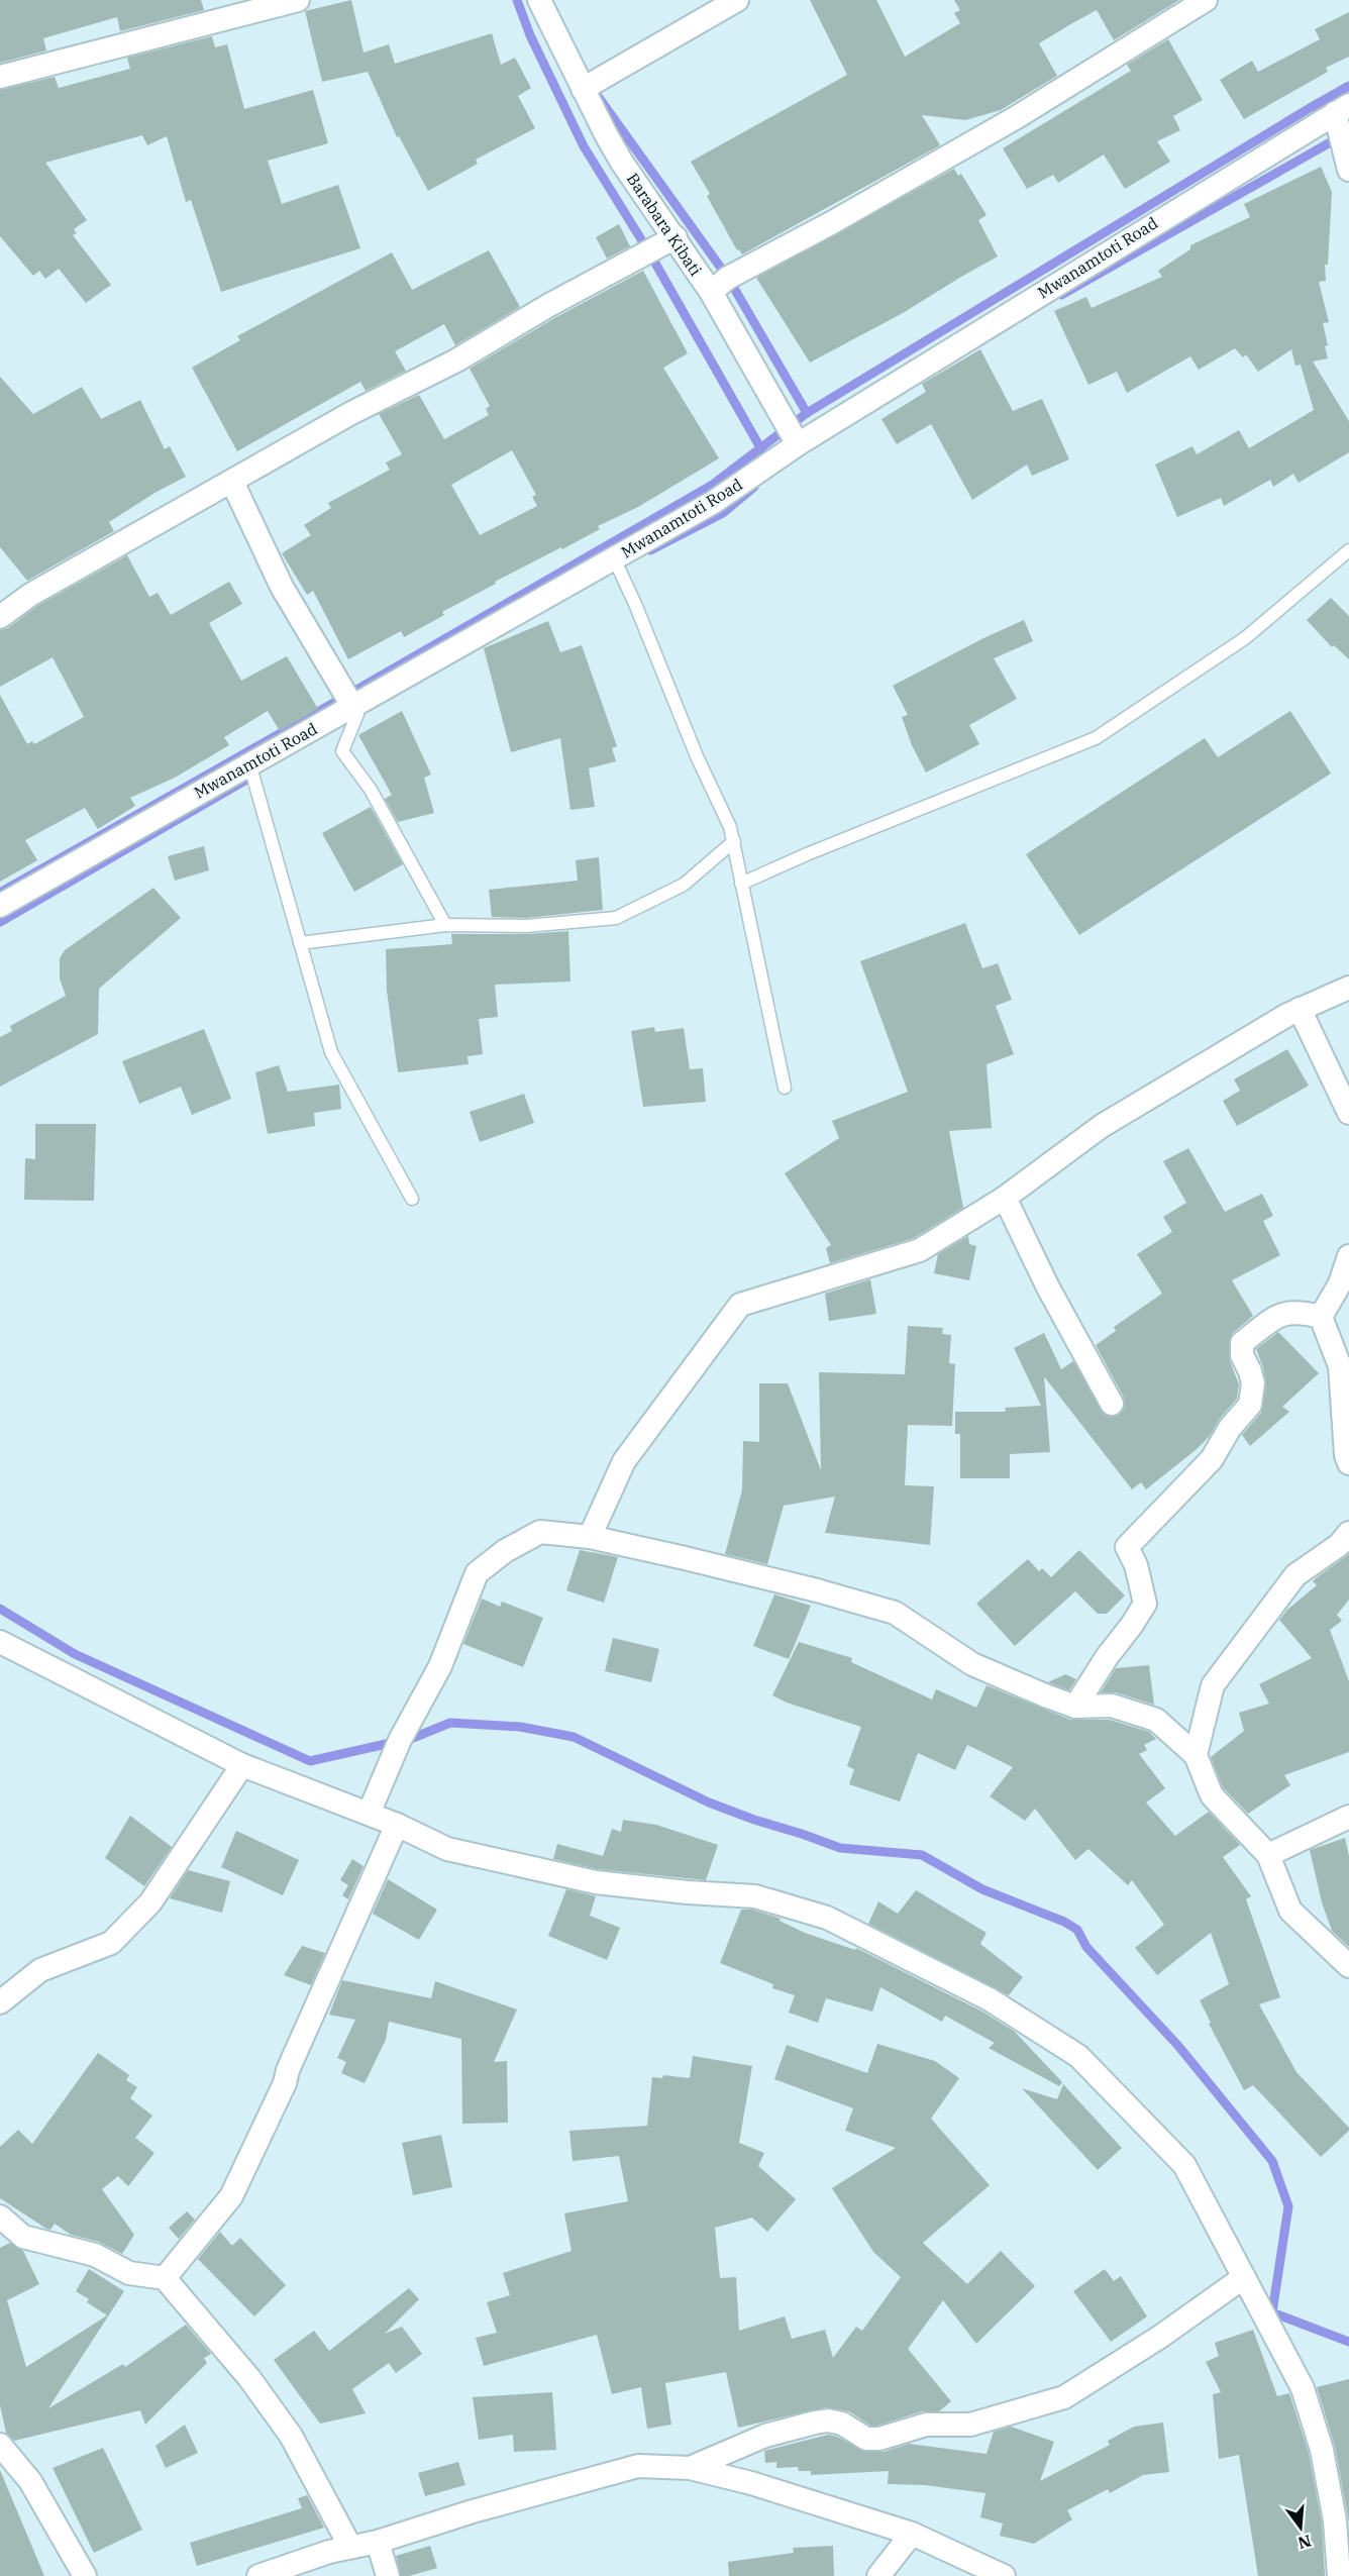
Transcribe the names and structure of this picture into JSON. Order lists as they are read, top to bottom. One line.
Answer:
{"streets":{"street":["Barabara Kibati","Mwanamtoti Road"]},"crossings":[["Barabara Kibati","Mwanamtoti Road"]],"north":"bottom"}
